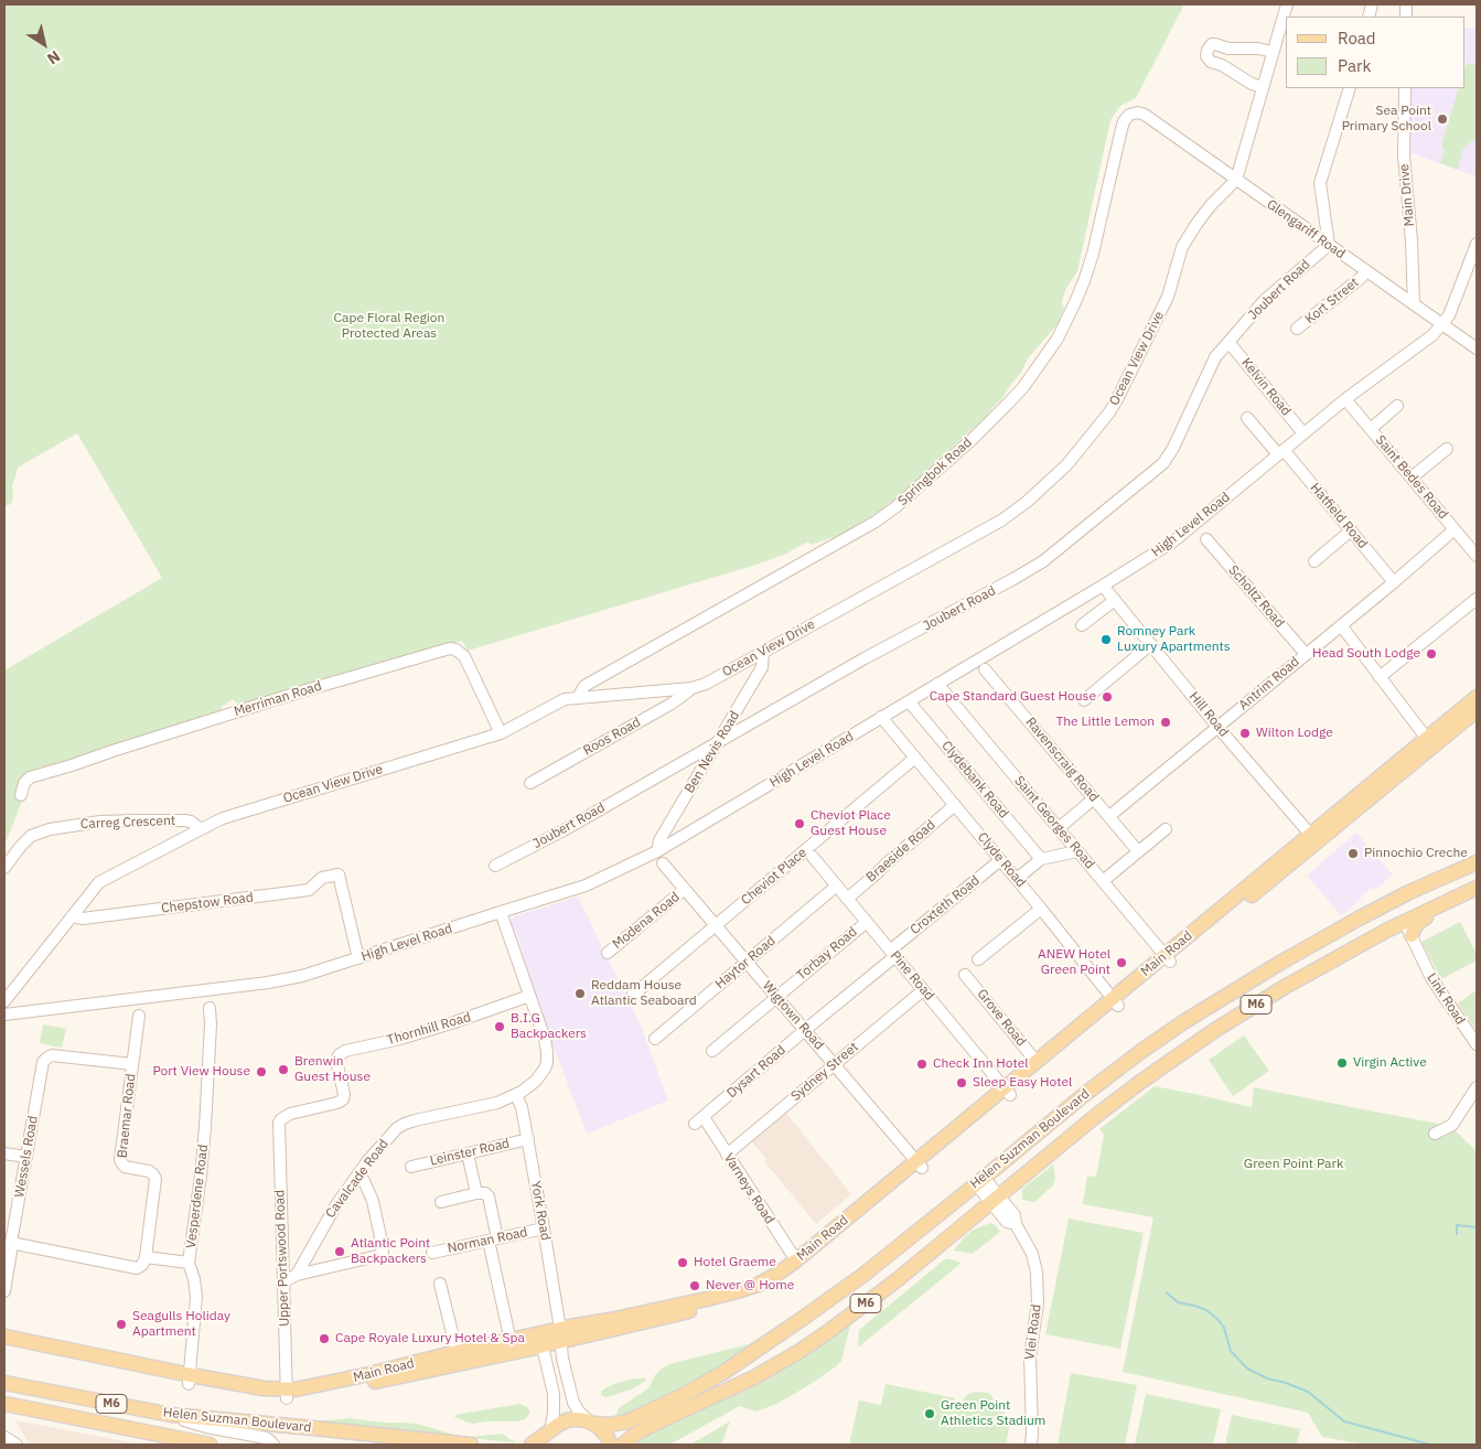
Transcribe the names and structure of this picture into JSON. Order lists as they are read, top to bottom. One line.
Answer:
{"streets":{"main road":["Main Road","M6","Helen Suzman Boulevard"],"street":["Main Drive","Glengariff Road","Joubert Road","Kort Street","Ocean View Drive","Kelvin Road","Springbok Road","Saint Bedes Road","Hatfield Road","High Level Road","Scholtz Road","Antrim Road","Merriman Road","Hill Road","Roos Road","Ben Nevis Road","Ravenscraig Road","Clydebank Road","Carreg Crescent","Saint Georges Road","Braeside Road","Clyde Road","Cheviot Place","Chepstow Road","Croxteth Road","Modena Road","Torbay Road","Haytor Road","Pine Road","Link Road","Wigtown Road","Grove Road","Thornhill Road","Dysart Road","Sydney Street","Braemar Road","Leinster Road","Wessels Road","Cavalcade Road","Varneys Road","Vesperdene Road","York Road","Norman Road","Upper Portswood Road","Vlei Road"]},"crossings":[["Main Drive","Glengariff Road"],["Glengariff Road","Joubert Road"],["Glengariff Road","Kort Street"],["Glengariff Road","Ocean View Drive"],["Glengariff Road","Springbok Road"],["Glengariff Road","High Level Road"],["Joubert Road","Kelvin Road"],["Joubert Road","Ben Nevis Road"],["Ocean View Drive","Springbok Road"],["Ocean View Drive","Merriman Road"],["Ocean View Drive","Roos Road"],["Ocean View Drive","Ben Nevis Road"],["Ocean View Drive","Carreg Crescent"],["Ocean View Drive","Chepstow Road"],["Kelvin Road","High Level Road"],["Saint Bedes Road","High Level Road"],["Saint Bedes Road","Antrim Road"],["Hatfield Road","High Level Road"],["Hatfield Road","Antrim Road"],["High Level Road","Hill Road"],["High Level Road","Ben Nevis Road"],["High Level Road","Clydebank Road"],["High Level Road","Saint Georges Road"],["High Level Road","Clyde Road"],["High Level Road","Chepstow Road"],["High Level Road","Cavalcade Road"],["Scholtz Road","Antrim Road"],["Antrim Road","Hill Road"],["Antrim Road","Ravenscraig Road"],["Hill Road","Main Road"],["Saint Georges Road","Main Road"],["Braeside Road","Clyde Road"],["Braeside Road","Pine Road"],["Clyde Road","Cheviot Place"],["Clyde Road","Croxteth Road"],["Clyde Road","Main Road"],["Cheviot Place","Wigtown Road"],["Croxteth Road","Pine Road"],["Croxteth Road","Dysart Road"],["Modena Road","Wigtown Road"],["Torbay Road","Pine Road"],["Torbay Road","Wigtown Road"],["Main Road","Pine Road"],["Main Road","Wigtown Road"],["Main Road","Grove Road"],["Main Road","Varneys Road"],["Main Road","Vesperdene Road"],["Main Road","York Road"],["Main Road","Upper Portswood Road"],["Haytor Road","Pine Road"],["Haytor Road","Wigtown Road"],["Pine Road","Dysart Road"],["Pine Road","Sydney Street"],["Link Road","Helen Suzman Boulevard"],["Wigtown Road","Dysart Road"],["Wigtown Road","Sydney Street"],["Thornhill Road","Cavalcade Road"],["Thornhill Road","Upper Portswood Road"],["Dysart Road","Varneys Road"],["Sydney Street","Varneys Road"],["Braemar Road","Wessels Road"],["Helen Suzman Boulevard","York Road"],["Helen Suzman Boulevard","Vlei Road"],["Leinster Road","York Road"],["Cavalcade Road","York Road"],["York Road","Norman Road"]],"parks":["Cape Floral Region Protected Areas","Green Point Park"],"places":["Sea Point Primary School","Romney Park Luxury Apartments","Head South Lodge","Cape Standard Guest House","The Little Lemon","Wilton Lodge","Cheviot Place Guest House","Pinnochio Creche","ANEW Hotel Green Point","Reddam House Atlantic Seaboard","B.I.G Backpackers","Virgin Active","Check Inn Hotel","Brenwin Guest House","Port View House","Sleep Easy Hotel","Atlantic Point Backpackers","Hotel Graeme","Never @ Home","Seagulls Holiday Apartment","Cape Royale Luxury Hotel & Spa","Green Point Athletics Stadium"],"legend":["Road","Park"],"north":"bottom right"}
